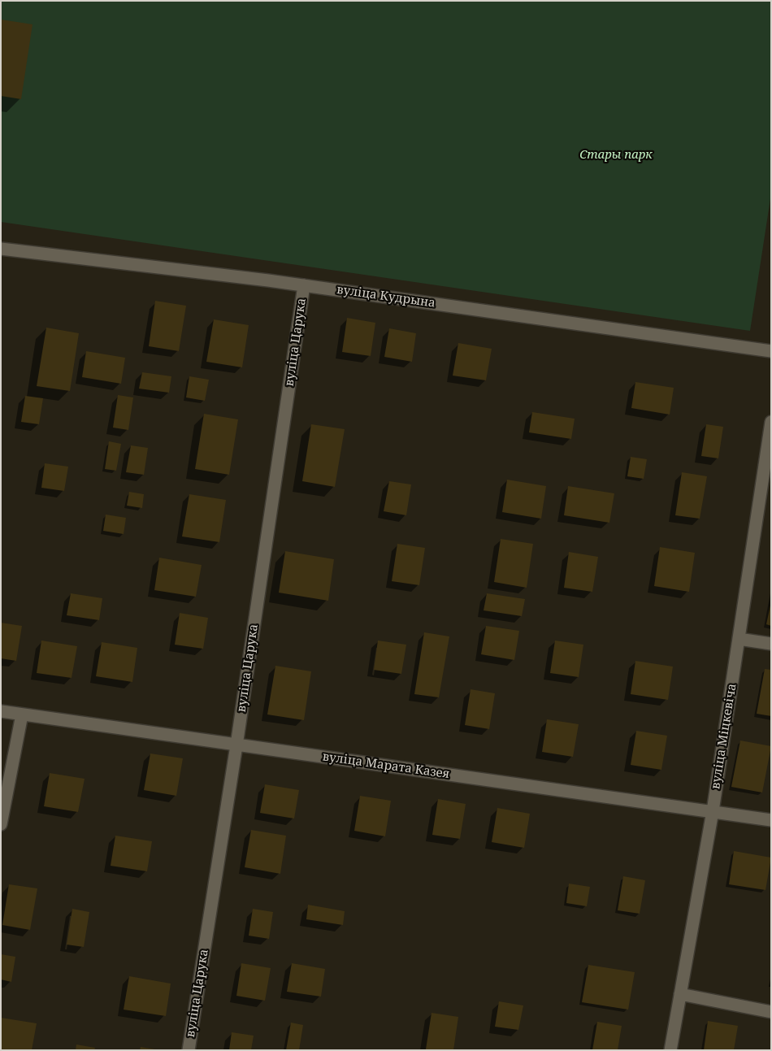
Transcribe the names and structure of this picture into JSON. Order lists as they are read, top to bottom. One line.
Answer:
{"streets":{"street":["вуліца Кудрына","вуліца Царука","вуліца Міцкевіча","вуліца Марата Казея"]},"crossings":[["вуліца Кудрына","вуліца Царука"],["вуліца Царука","вуліца Марата Казея"],["вуліца Міцкевіча","вуліца Марата Казея"]],"parks":["Стары парк"]}
